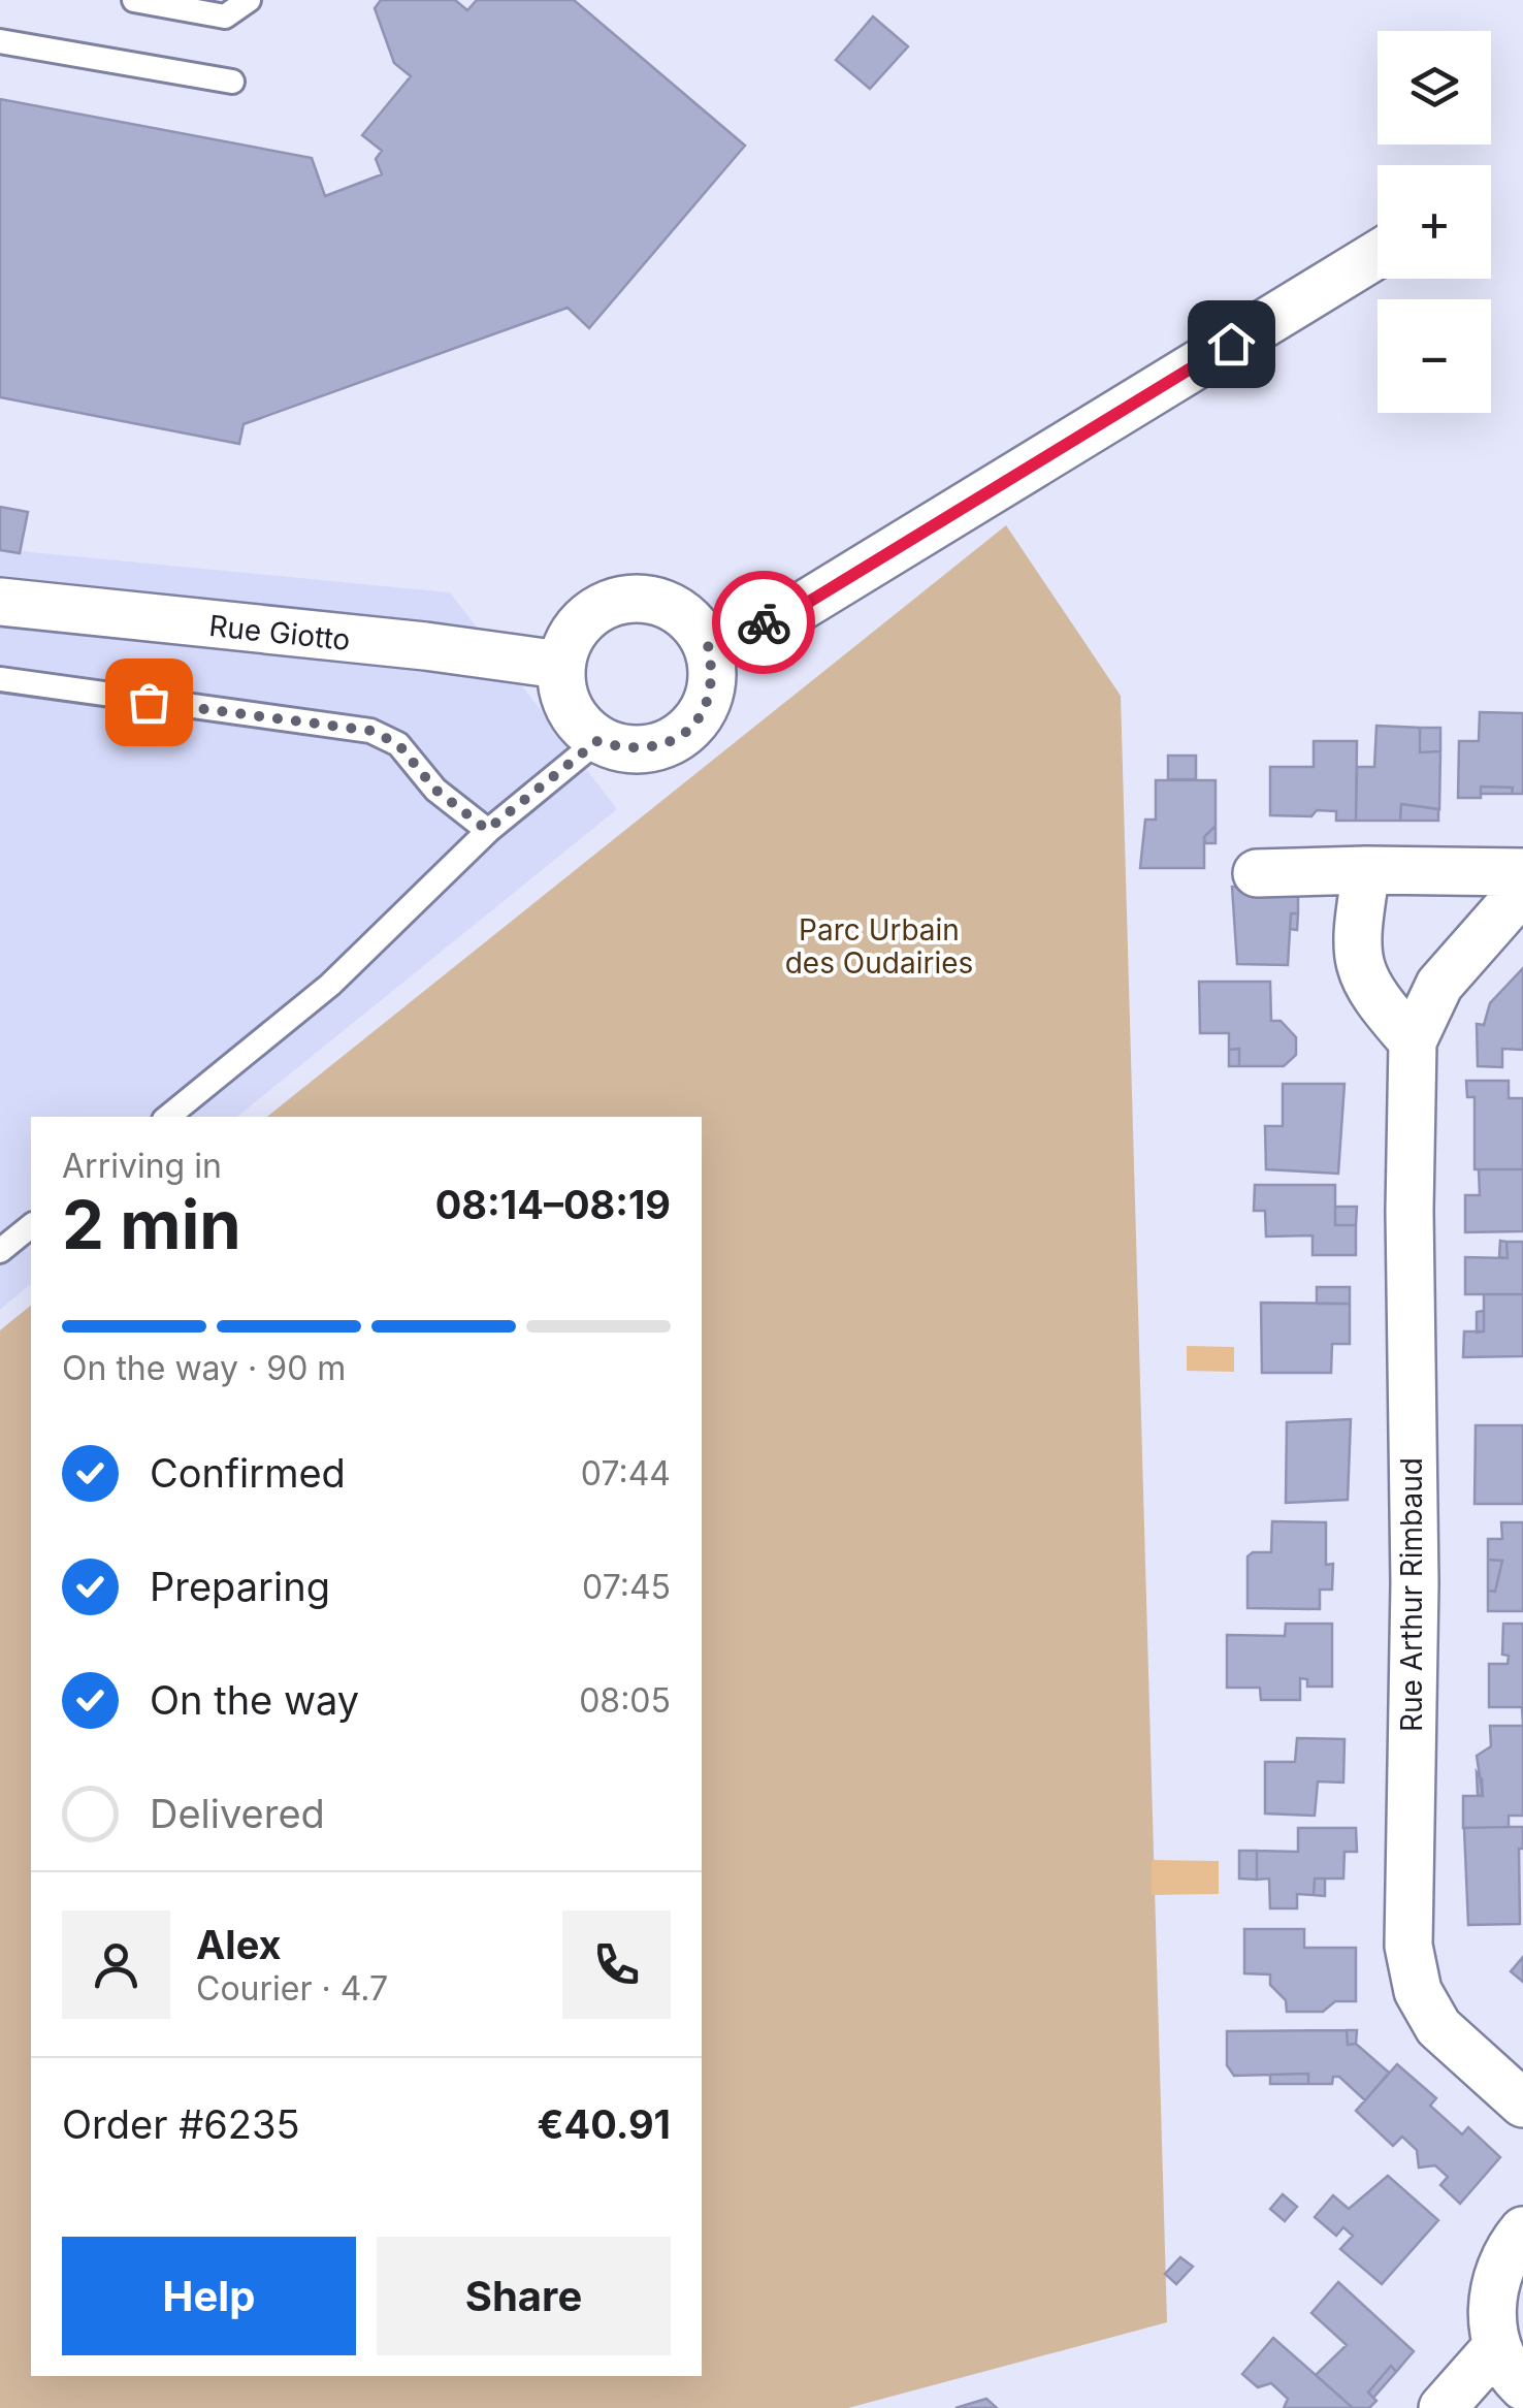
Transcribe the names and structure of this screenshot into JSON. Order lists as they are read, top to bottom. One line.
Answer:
{"streets":{"street":["Rue Giotto","Rue Arthur Rimbaud"]},"parks":["Parc Urbain des Oudairies"],"page":{"map_buttons":["+","−"],"heading":["2 min","Arriving in","08:14–08:19"],"panel":["Alex","Courier · 4.7","Order #6235","€40.91"],"bar":"On the way · 90 m","list":[["Confirmed","07:44"],["Preparing","07:45"],["On the way","08:05"],"Delivered"],"buttons":["Help","Share"]}}
